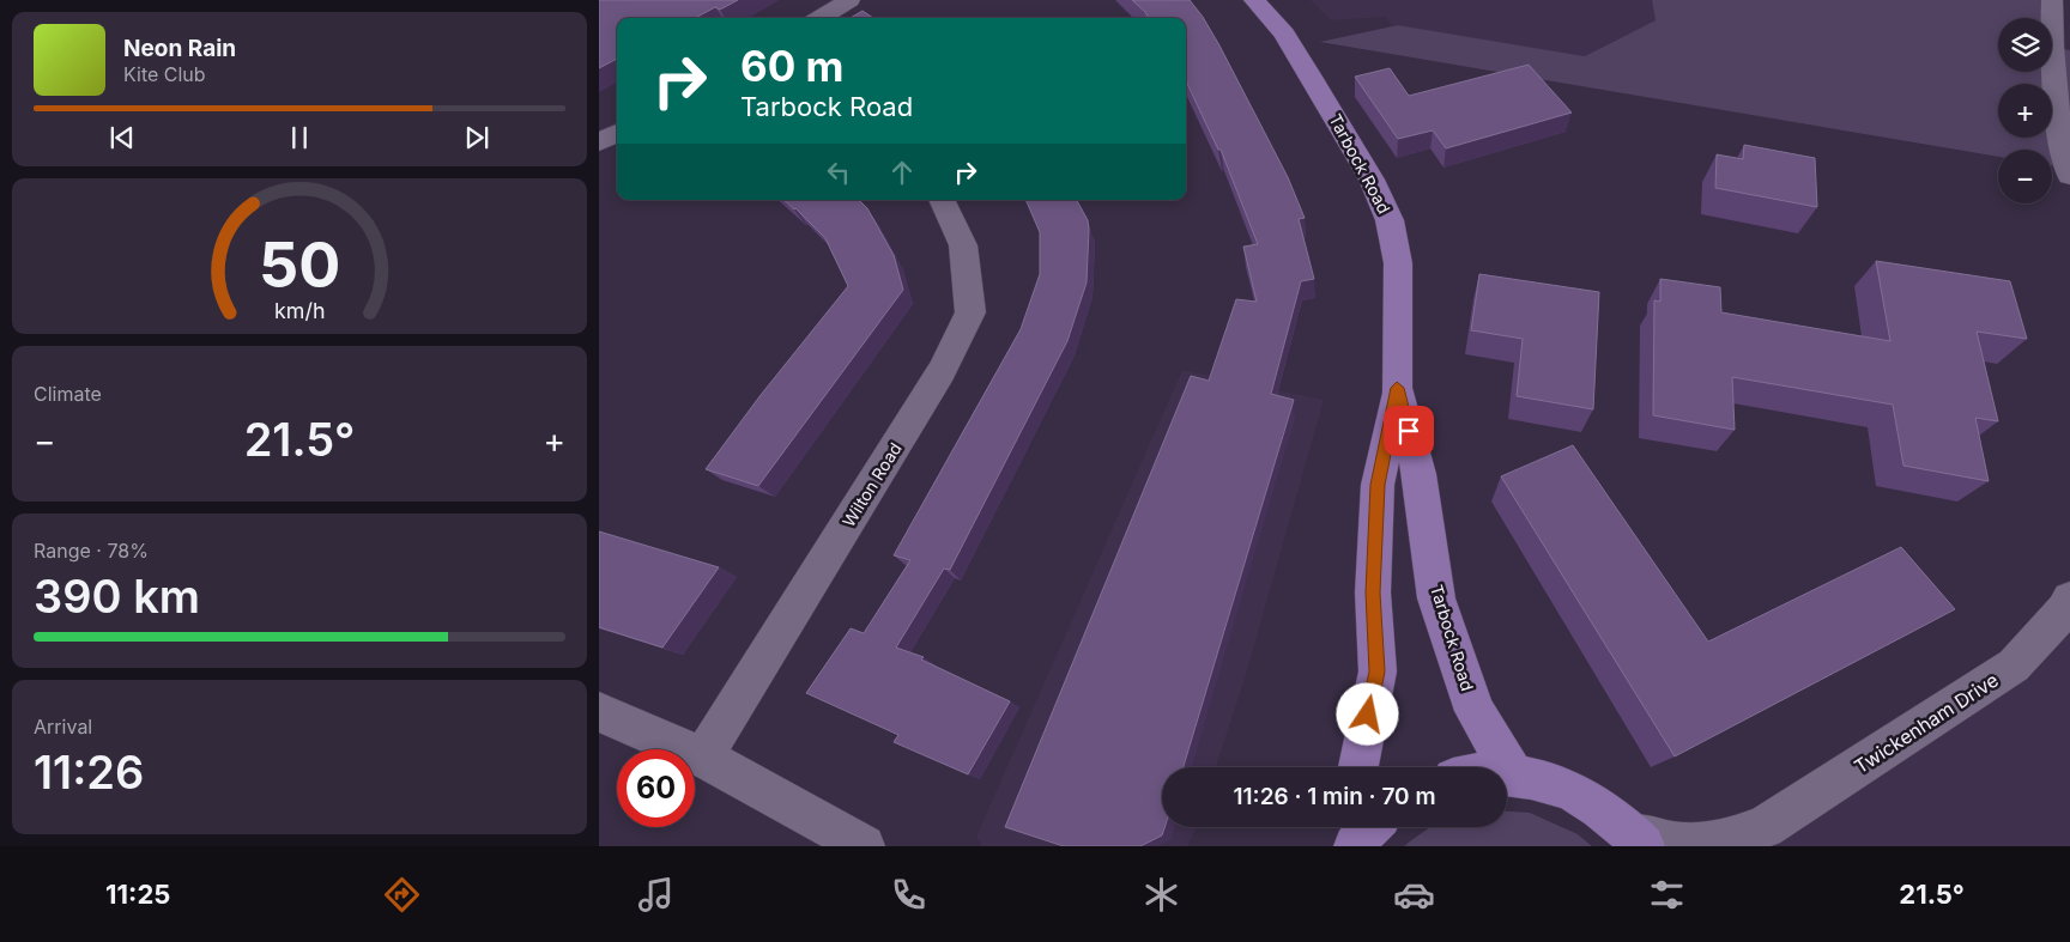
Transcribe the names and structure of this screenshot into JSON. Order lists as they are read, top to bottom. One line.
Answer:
{"streets":{"main road":["Tarbock Road"],"street":["Wilton Road","Twickenham Drive"]},"page":{"map_buttons":["+","−"],"turn":["60 m","Tarbock Road"],"song":["Neon Rain","Kite Club"],"tile":["Climate",["Range · 78%","390 km"],["Arrival","11:26"]],"heat":["−","21.5°","+"],"limit":"60","trip":"11:26 · 1 min · 70 m","tabs":["11:25","21.5°"],"gauge":["50","km/h"]}}
